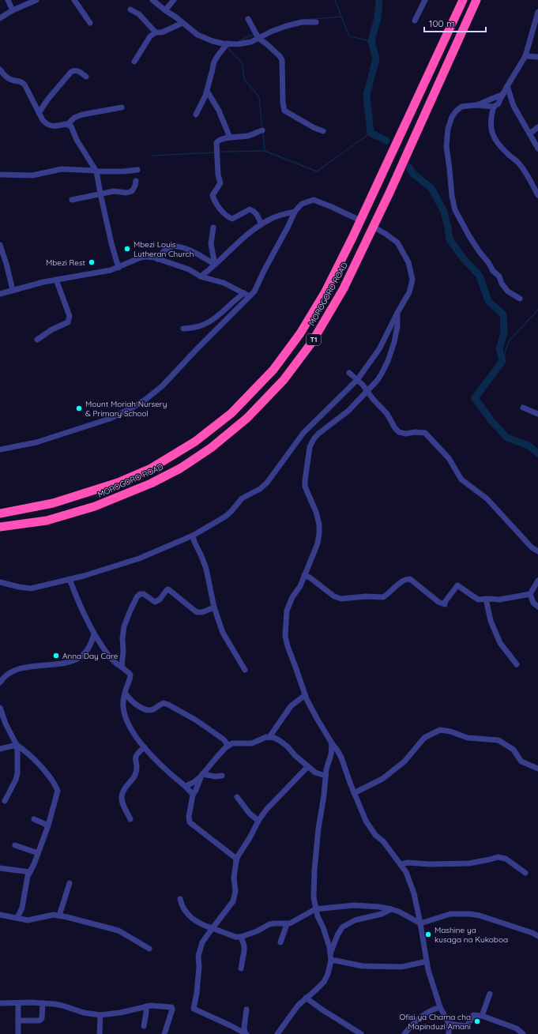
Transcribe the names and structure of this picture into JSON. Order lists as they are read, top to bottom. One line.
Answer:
{"streets":{"highway":["MOROGORO ROAD","T1"]},"places":["Mbezi Louis Lutheran Church","Mbezi Rest","Mount Moriah Nursery & Primary School","Anna Day Care","Mashine ya kusaga na Kukoboa","Ofisi ya Chama cha Mapinduzi Amani"],"scale_bar":"100 m"}
